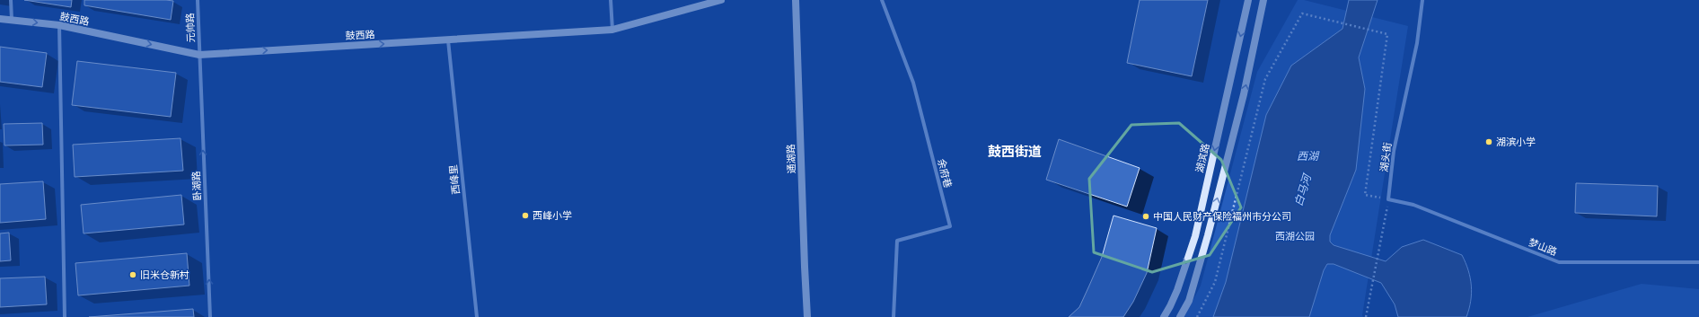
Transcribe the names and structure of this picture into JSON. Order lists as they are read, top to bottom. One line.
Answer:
{"streets":{"street":["鼓西路","元帅路","湖头街","湖滨路","通湖路","余府巷","西峰里","卧湖路","梦山路"]},"crossings":[["鼓西路","元帅路"],["鼓西路","西峰里"],["鼓西路","卧湖路"],["元帅路","卧湖路"],["湖头街","梦山路"]],"one_way":["鼓西路","卧湖路"],"districts":["鼓西街道"],"water":["西湖","白马河"],"parks":["西湖公园"],"places":["湖滨小学","西峰小学","中国人民财产保险福州市分公司","旧米仓新村"]}
